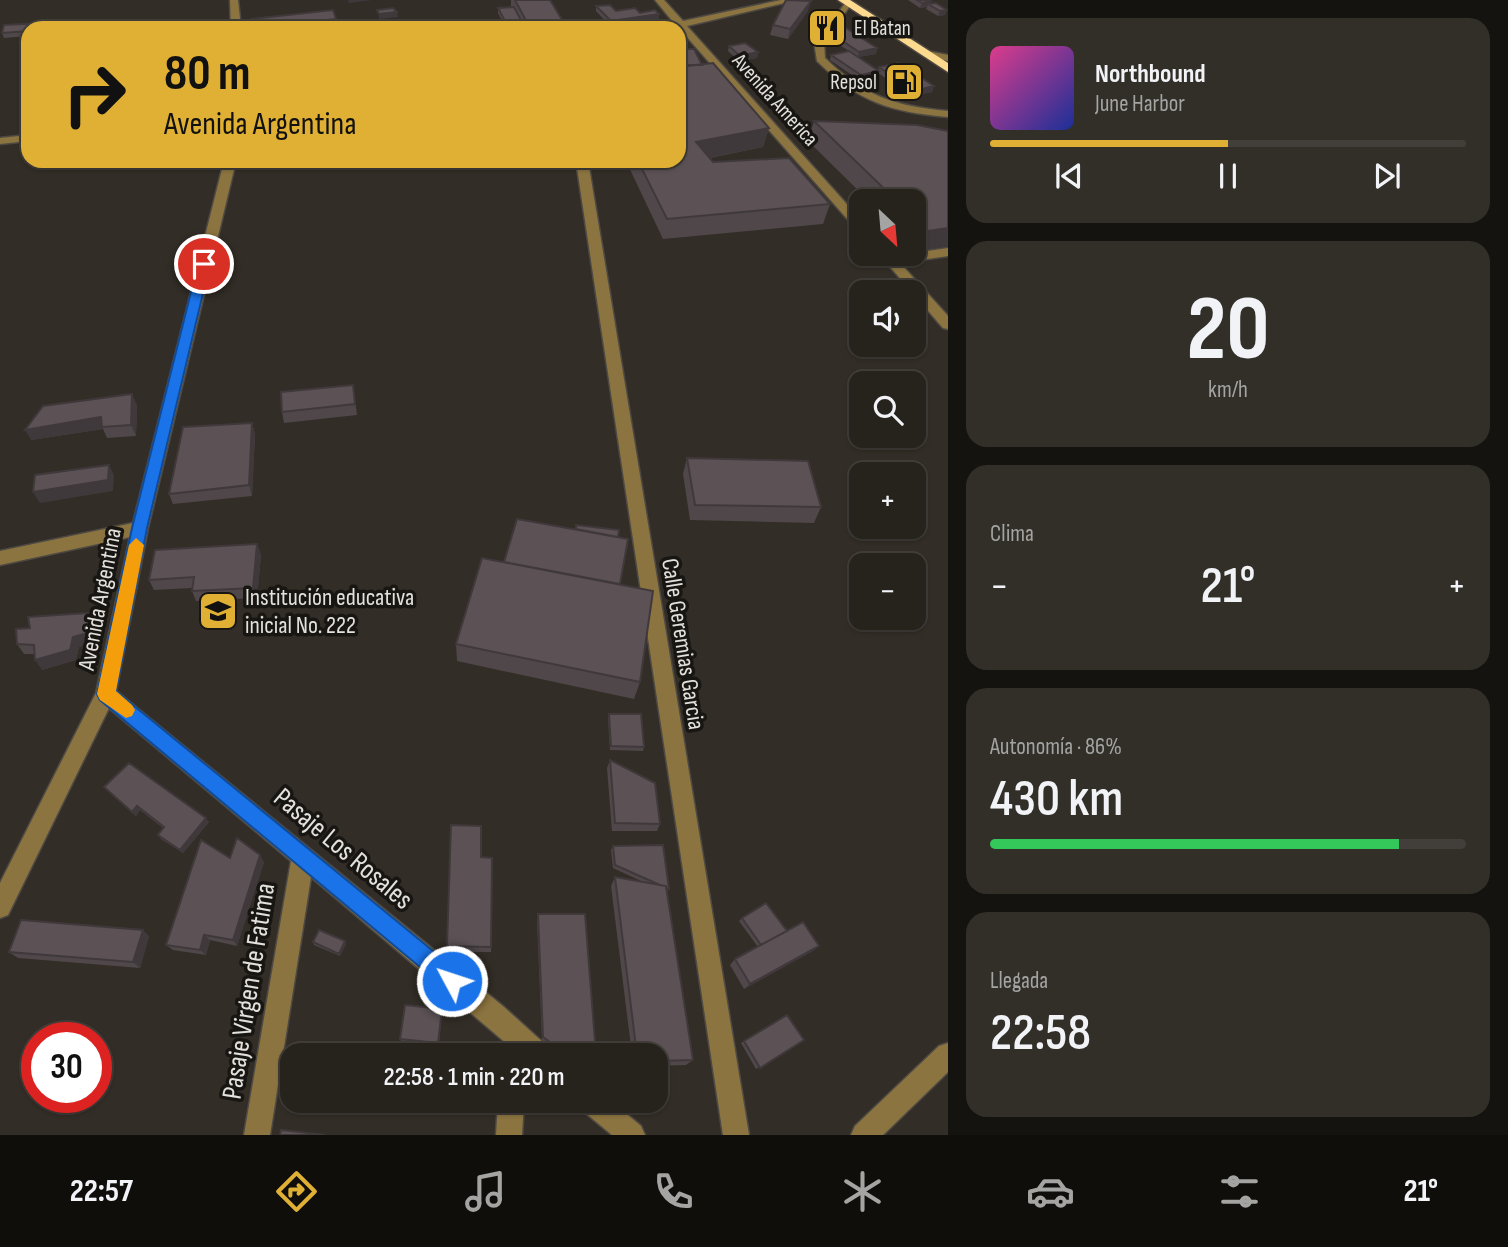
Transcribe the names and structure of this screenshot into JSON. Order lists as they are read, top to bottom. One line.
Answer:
{"streets":{"street":["Avenida America","Avenida Argentina","Calle Geremias Garcia","Pasaje Los Rosales","Pasaje Virgen de Fatima"]},"crossings":[["Avenida Argentina","Pasaje Los Rosales"],["Pasaje Los Rosales","Pasaje Virgen de Fatima"]],"places":{"restaurant":["El Batan"],"fuel station":["Repsol"],"school or university":["Institución educativa inicial No. 222"]},"north":"bottom right","page":{"turn":["80 m","Avenida Argentina"],"song":["Northbound","June Harbor"],"map_buttons":["+","−"],"tile":[["20","km/h"],"Clima",["Autonomía · 86%","430 km"],["Llegada","22:58"]],"heat":["−","21°","+"],"limit":"30","trip":"22:58 · 1 min · 220 m","tabs":["22:57","21°"]}}
